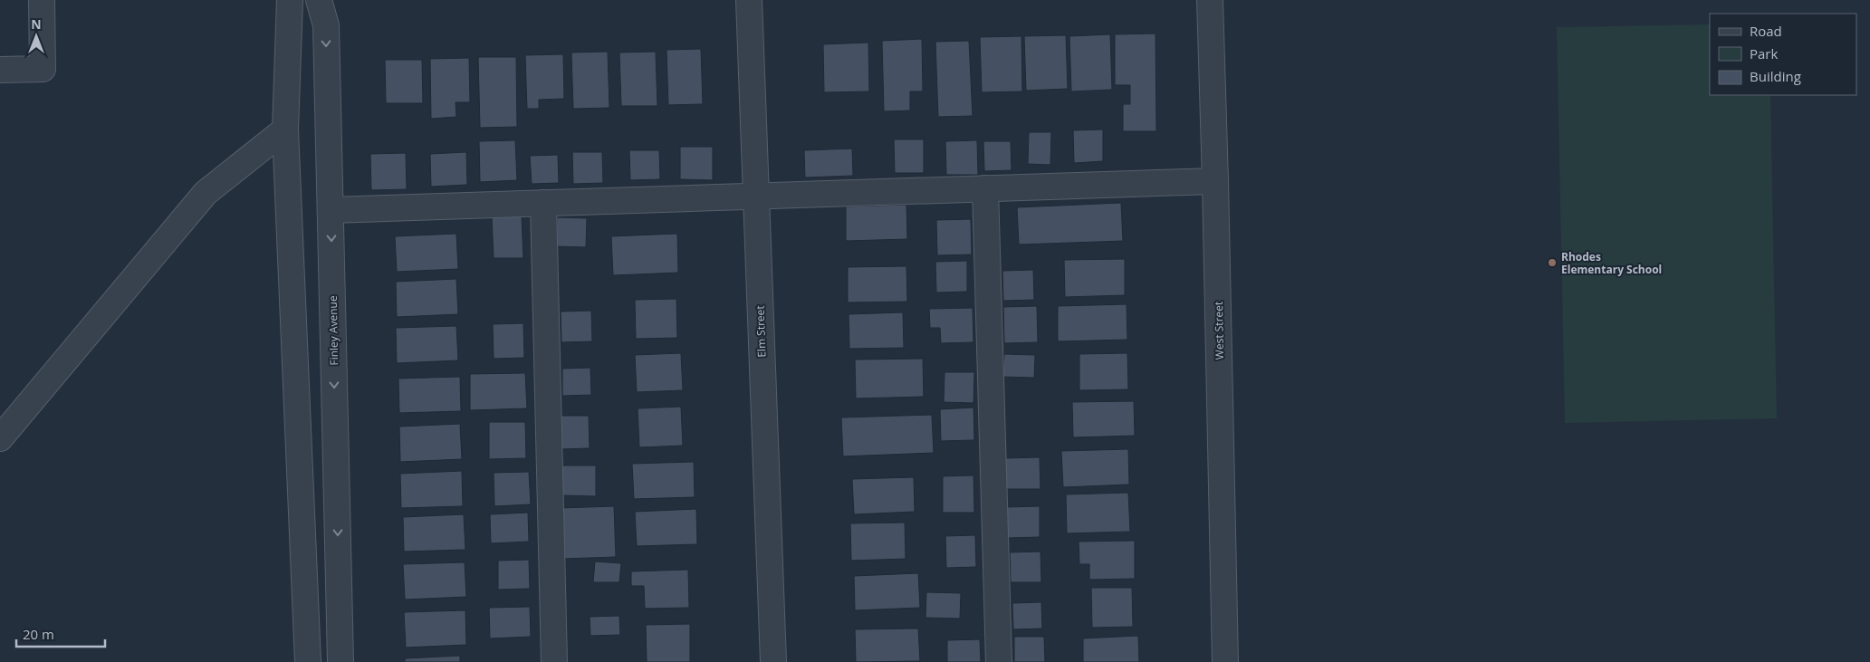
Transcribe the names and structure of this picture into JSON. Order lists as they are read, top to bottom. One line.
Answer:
{"streets":{"street":["Finley Avenue","West Street","Elm Street"]},"places":["Rhodes Elementary School"],"legend":["Road","Park","Building"],"scale_bar":"20 m","north":"top"}
